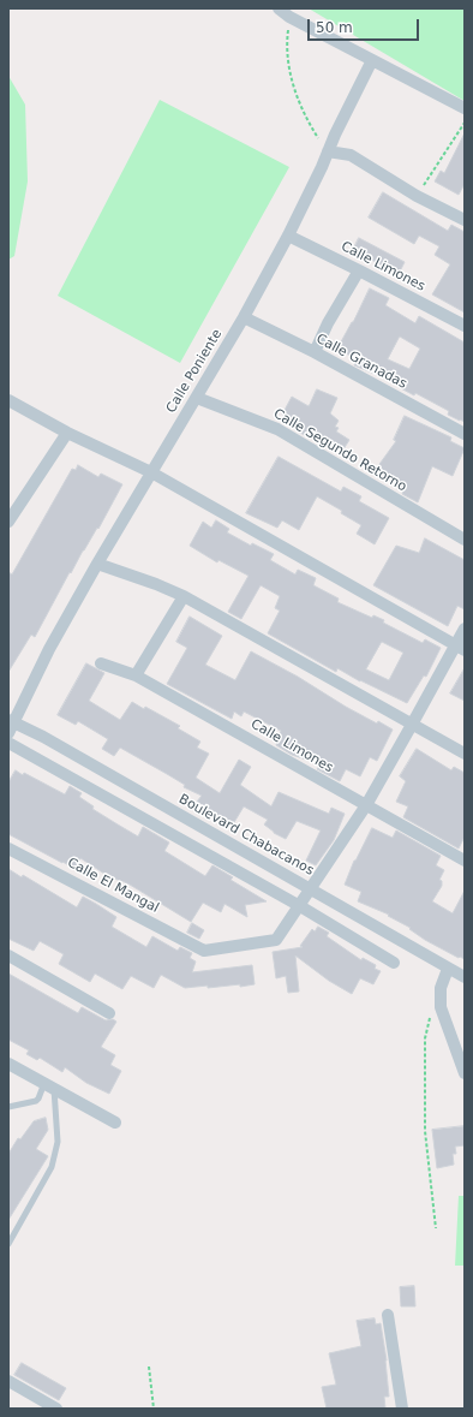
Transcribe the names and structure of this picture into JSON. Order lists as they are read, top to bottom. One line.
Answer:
{"streets":{"street":["Calle Limones","Calle Granadas","Calle Poniente","Calle Segundo Retorno","Boulevard Chabacanos","Calle El Mangal"]},"crossings":[["Calle Limones","Calle Poniente"],["Calle Granadas","Calle Poniente"],["Calle Poniente","Calle Segundo Retorno"],["Calle Poniente","Boulevard Chabacanos"]],"scale_bar":"50 m"}
